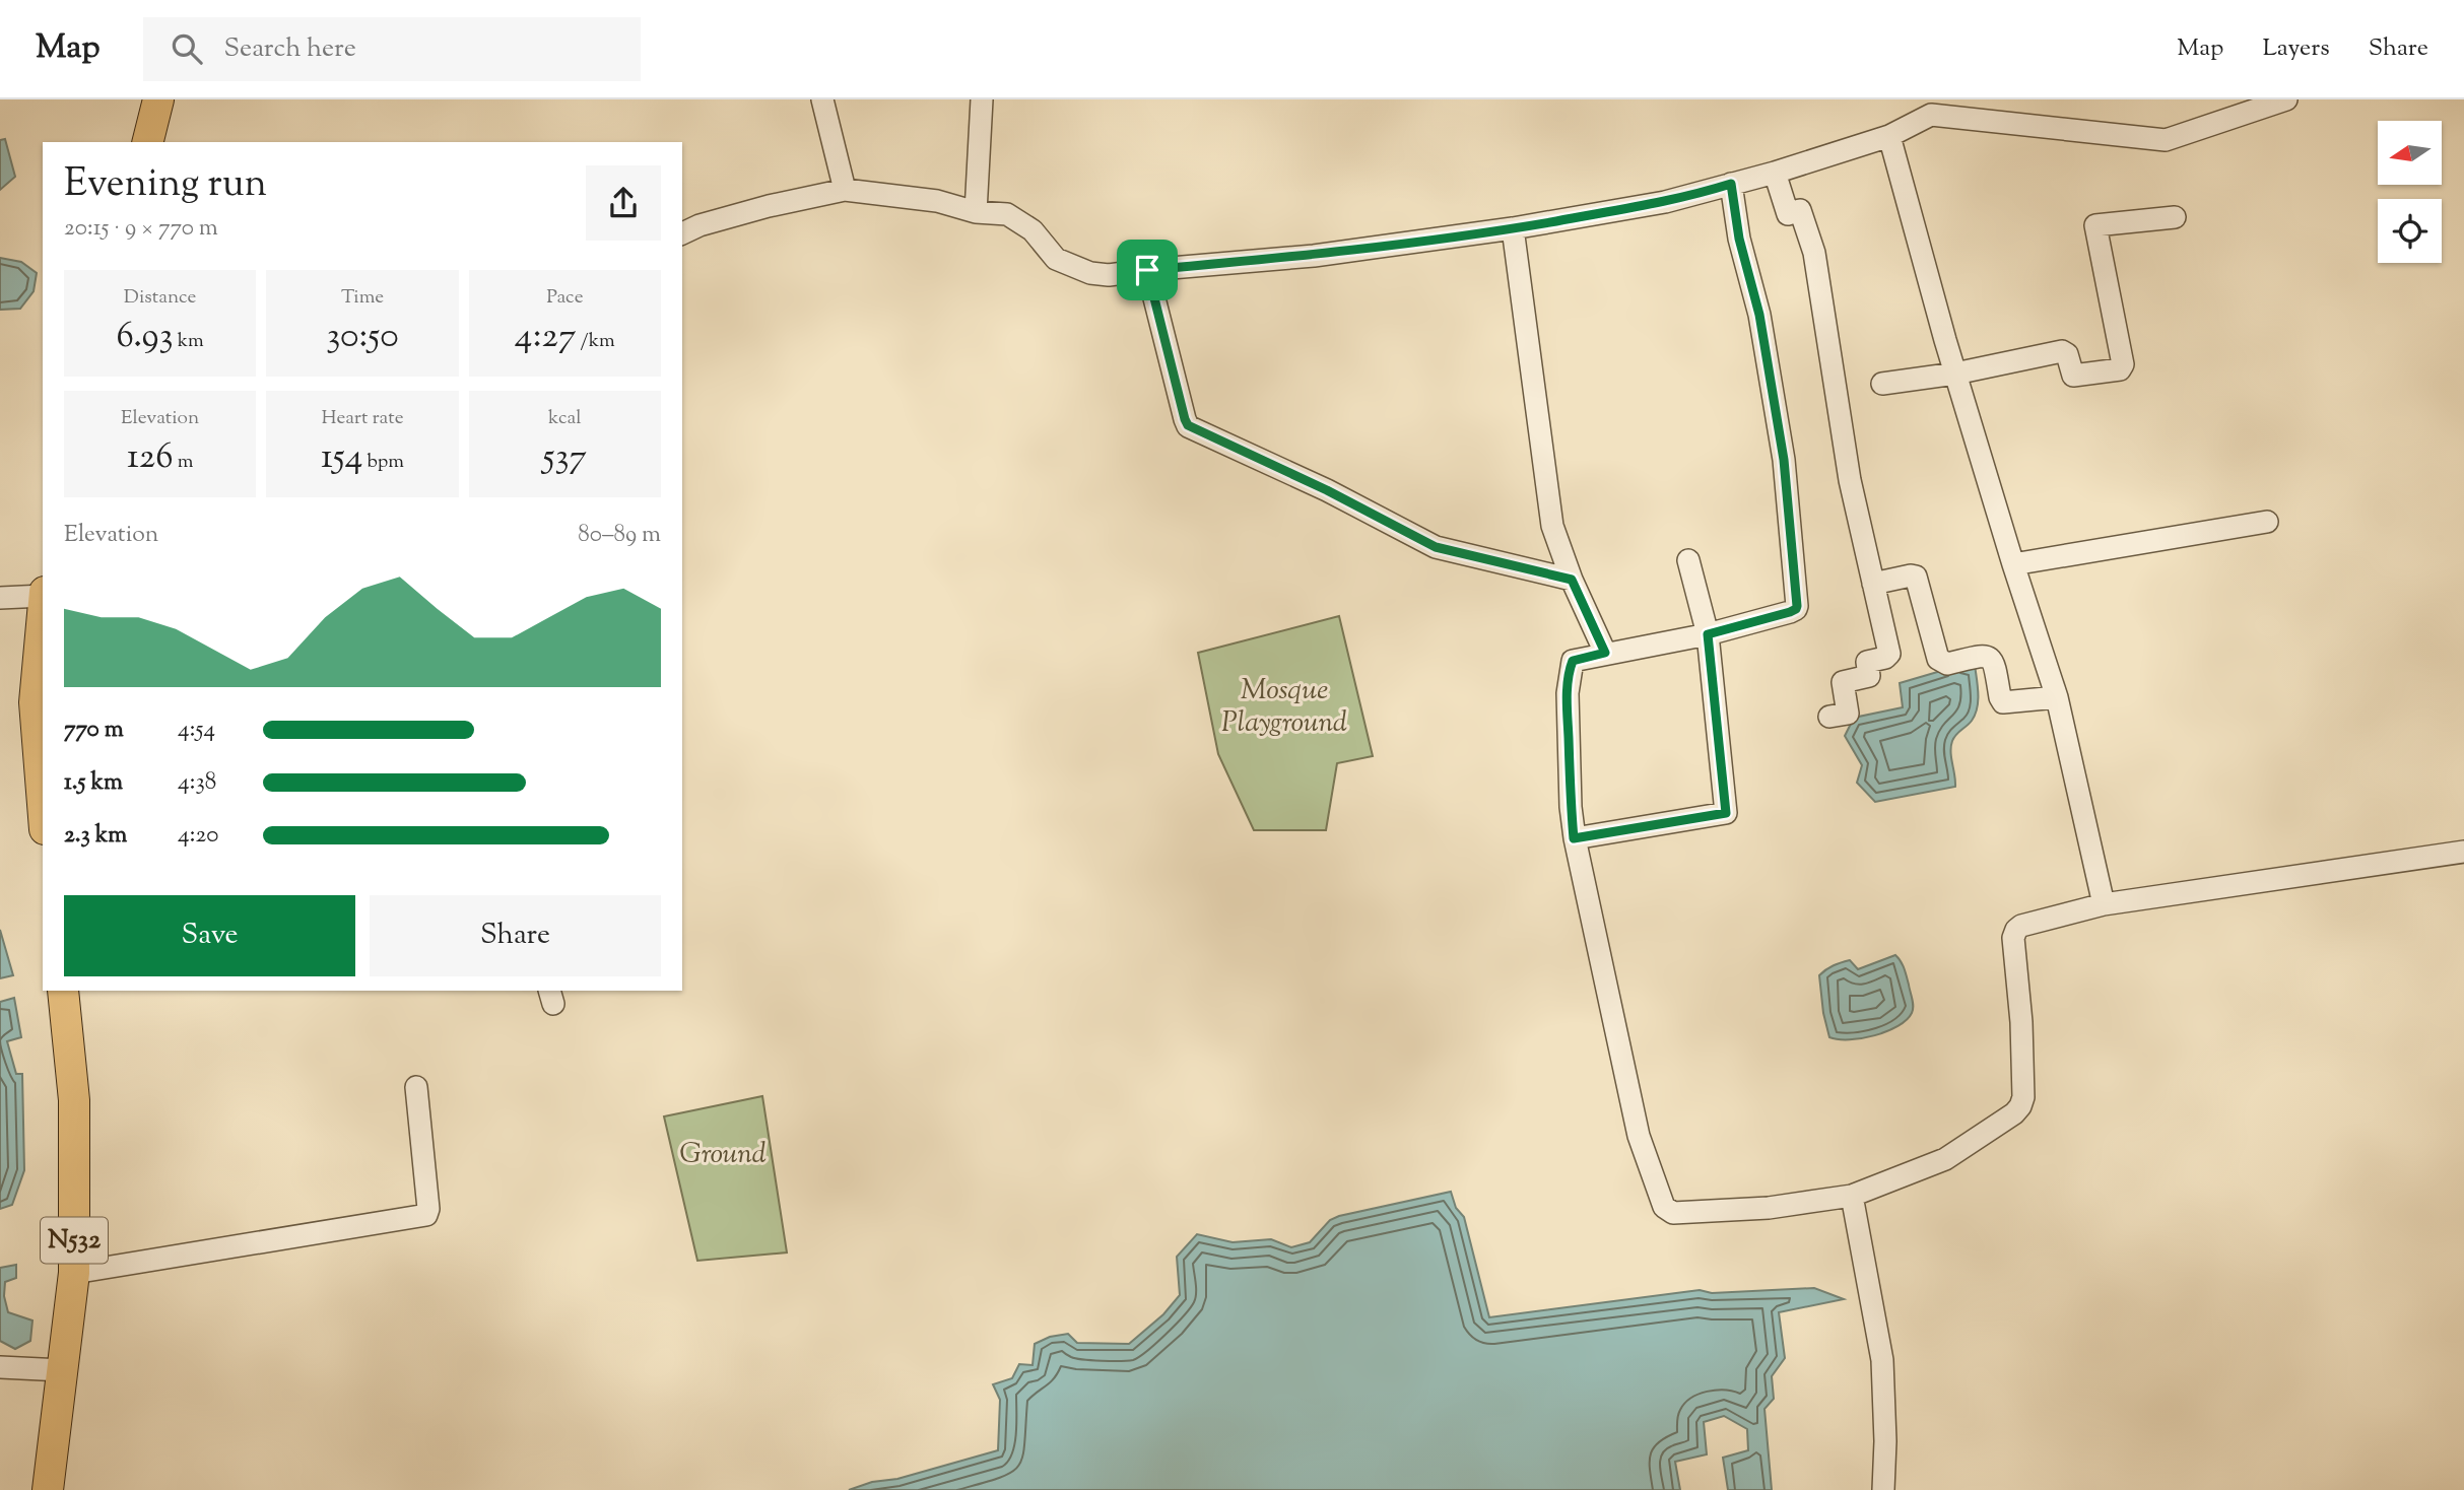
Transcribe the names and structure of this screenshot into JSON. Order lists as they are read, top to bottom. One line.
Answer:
{"streets":{"highway":["N532"]},"parks":["Mosque Playground","Ground"],"north":"left","page":{"header":"Map","search":"Search here","nav":["Map","Layers","Share"],"heading":["Evening run","20:15 · 9 × 770 m"],"stats":[["Distance","6.93 km"],["Time","30:50"],["Pace","4:27 /km"],["Elevation","126 m"],["Heart rate","154 bpm"],["kcal","537"]],"chart":["Elevation","80–89 m"],"list":[{"name":"770 m","note":"4:54"},{"name":"1.5 km","note":"4:38"},{"name":"2.3 km","note":"4:20"}],"buttons":["Save","Share"]}}
